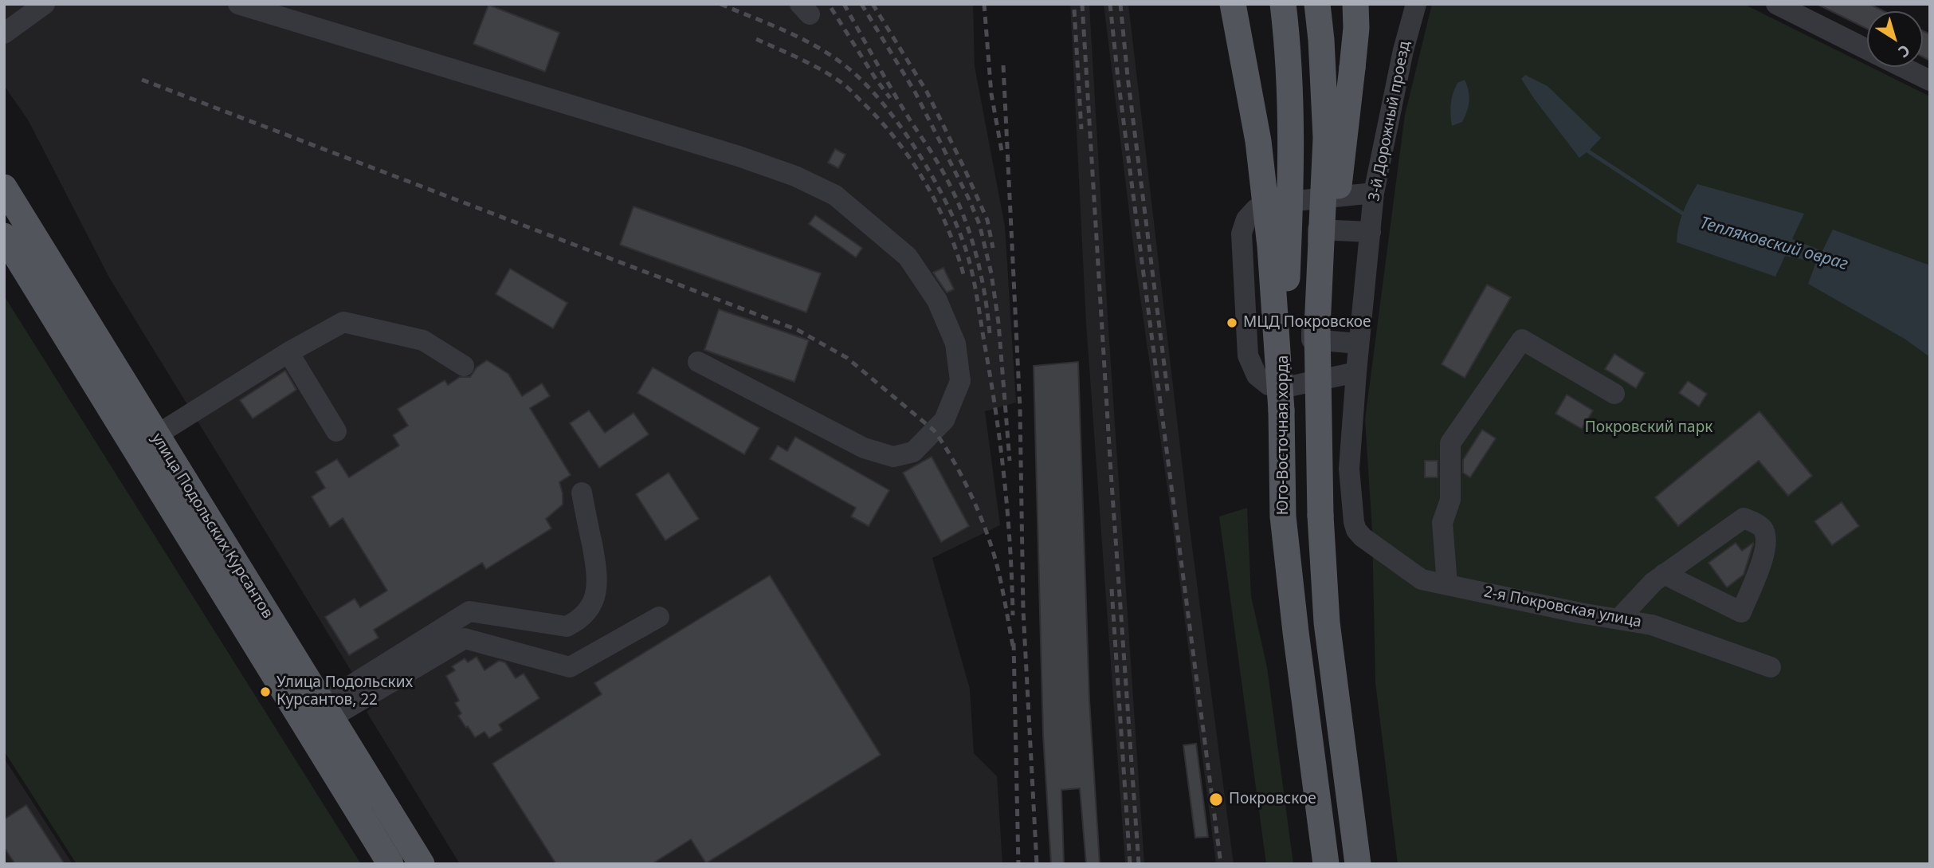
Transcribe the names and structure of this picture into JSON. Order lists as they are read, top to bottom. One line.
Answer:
{"streets":{"main road":["Юго-Восточная хорда","улица Подольских Курсантов"],"street":["3-й Дорожный проезд","2-я Покровская улица"]},"crossings":[["3-й Дорожный проезд","2-я Покровская улица"]],"water":["Тепляковский овраг"],"parks":["Покровский парк"],"places":["МЦД Покровское","Улица Подольских Курсантов, 22","Покровское"],"north":"bottom right"}
